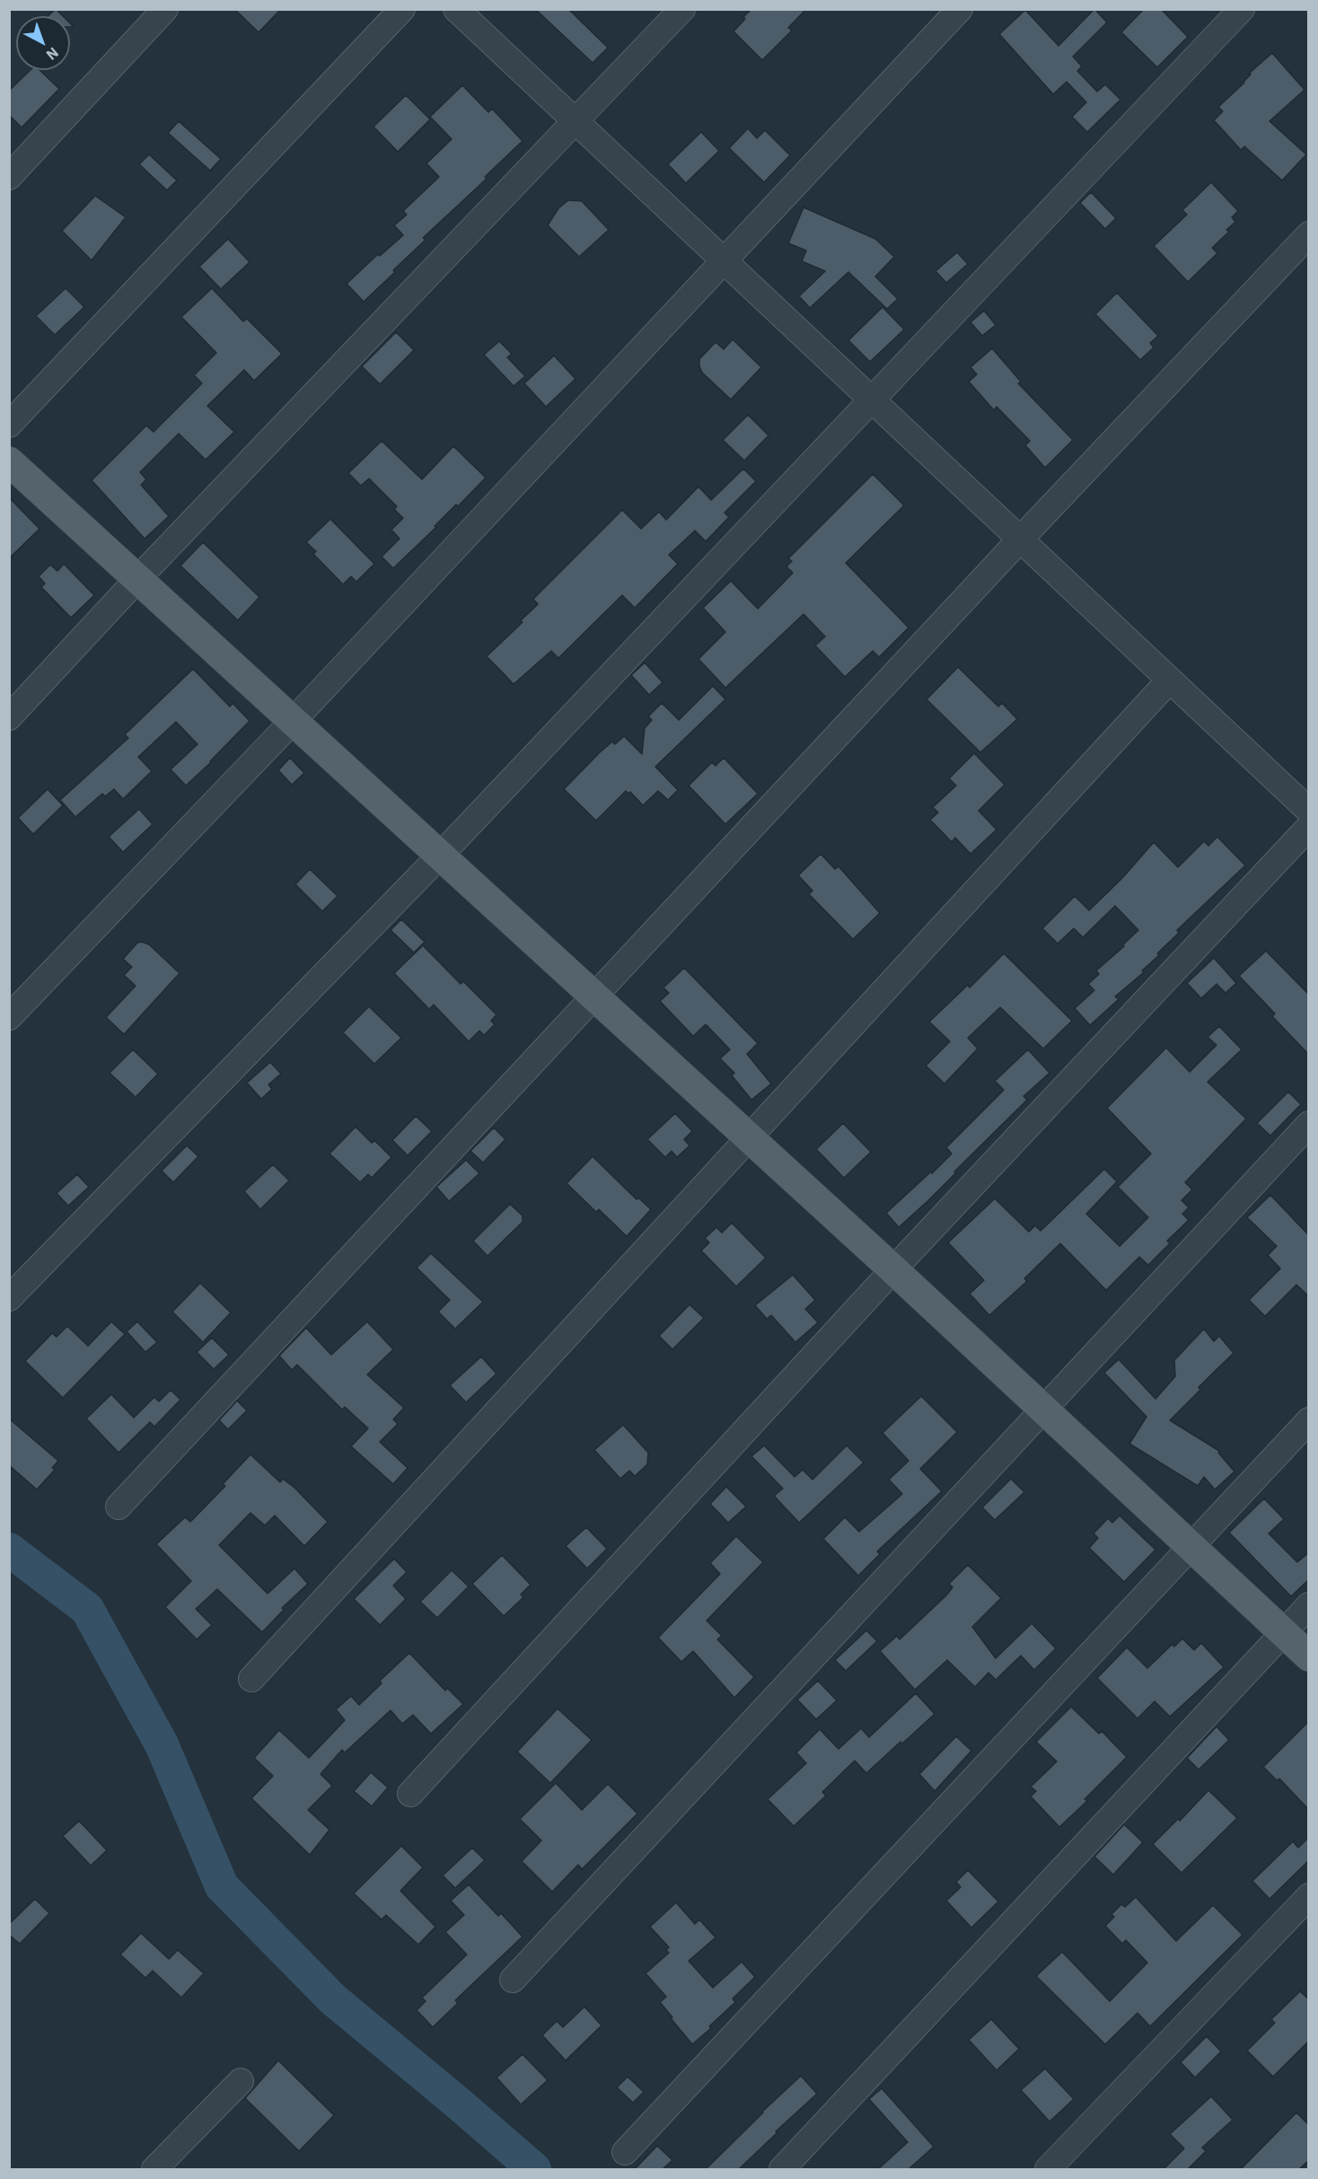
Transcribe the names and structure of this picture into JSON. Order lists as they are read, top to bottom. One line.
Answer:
{"north":"bottom right"}
